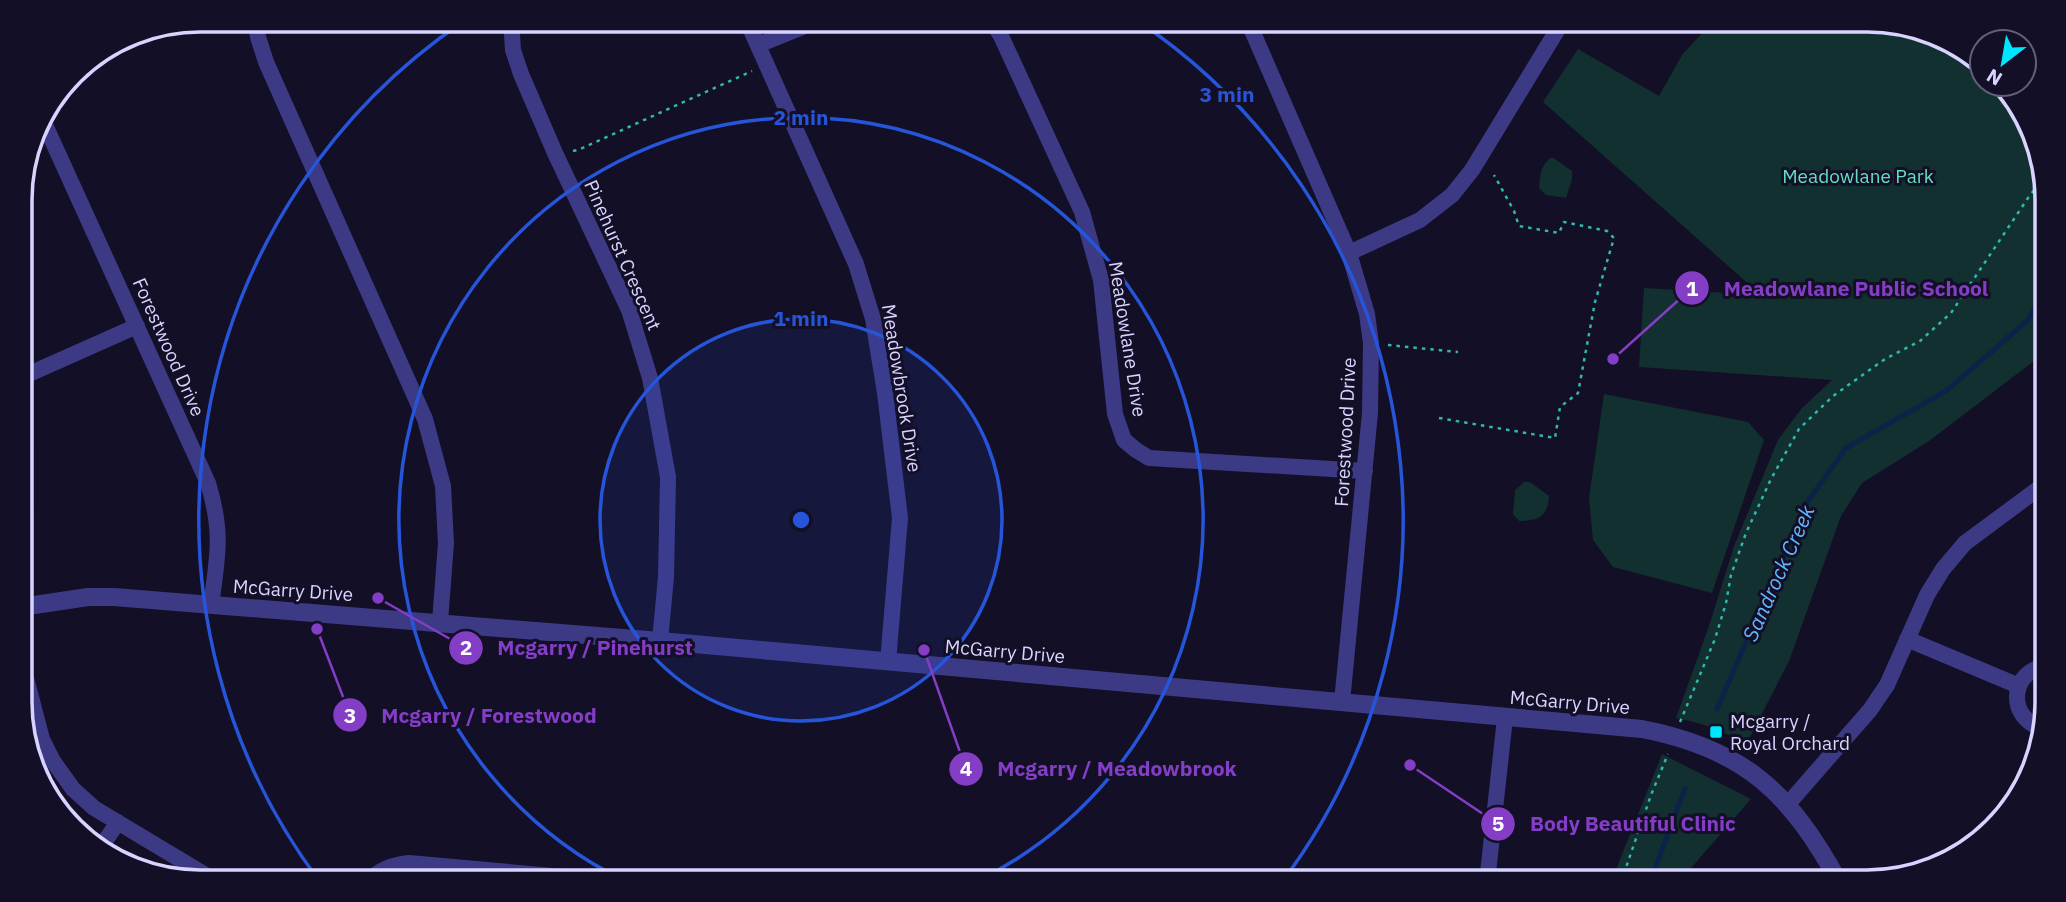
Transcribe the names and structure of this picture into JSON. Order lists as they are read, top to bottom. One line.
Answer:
{"streets":{"street":["Pinehurst Crescent","Meadowlane Drive","Forestwood Drive","Meadowbrook Drive","McGarry Drive"]},"crossings":[["Pinehurst Crescent","McGarry Drive"],["Meadowlane Drive","Forestwood Drive"],["Forestwood Drive","McGarry Drive"],["Meadowbrook Drive","McGarry Drive"]],"water":["Sandrock Creek"],"parks":["Meadowlane Park"],"places":{"other":["Meadowlane Public School","Mcgarry / Pinehurst","Mcgarry / Forestwood","Mcgarry / Meadowbrook","Body Beautiful Clinic"],"transit":["Mcgarry / Royal Orchard"]},"north":"bottom left","rings":["3 min","2 min","1 min"]}
